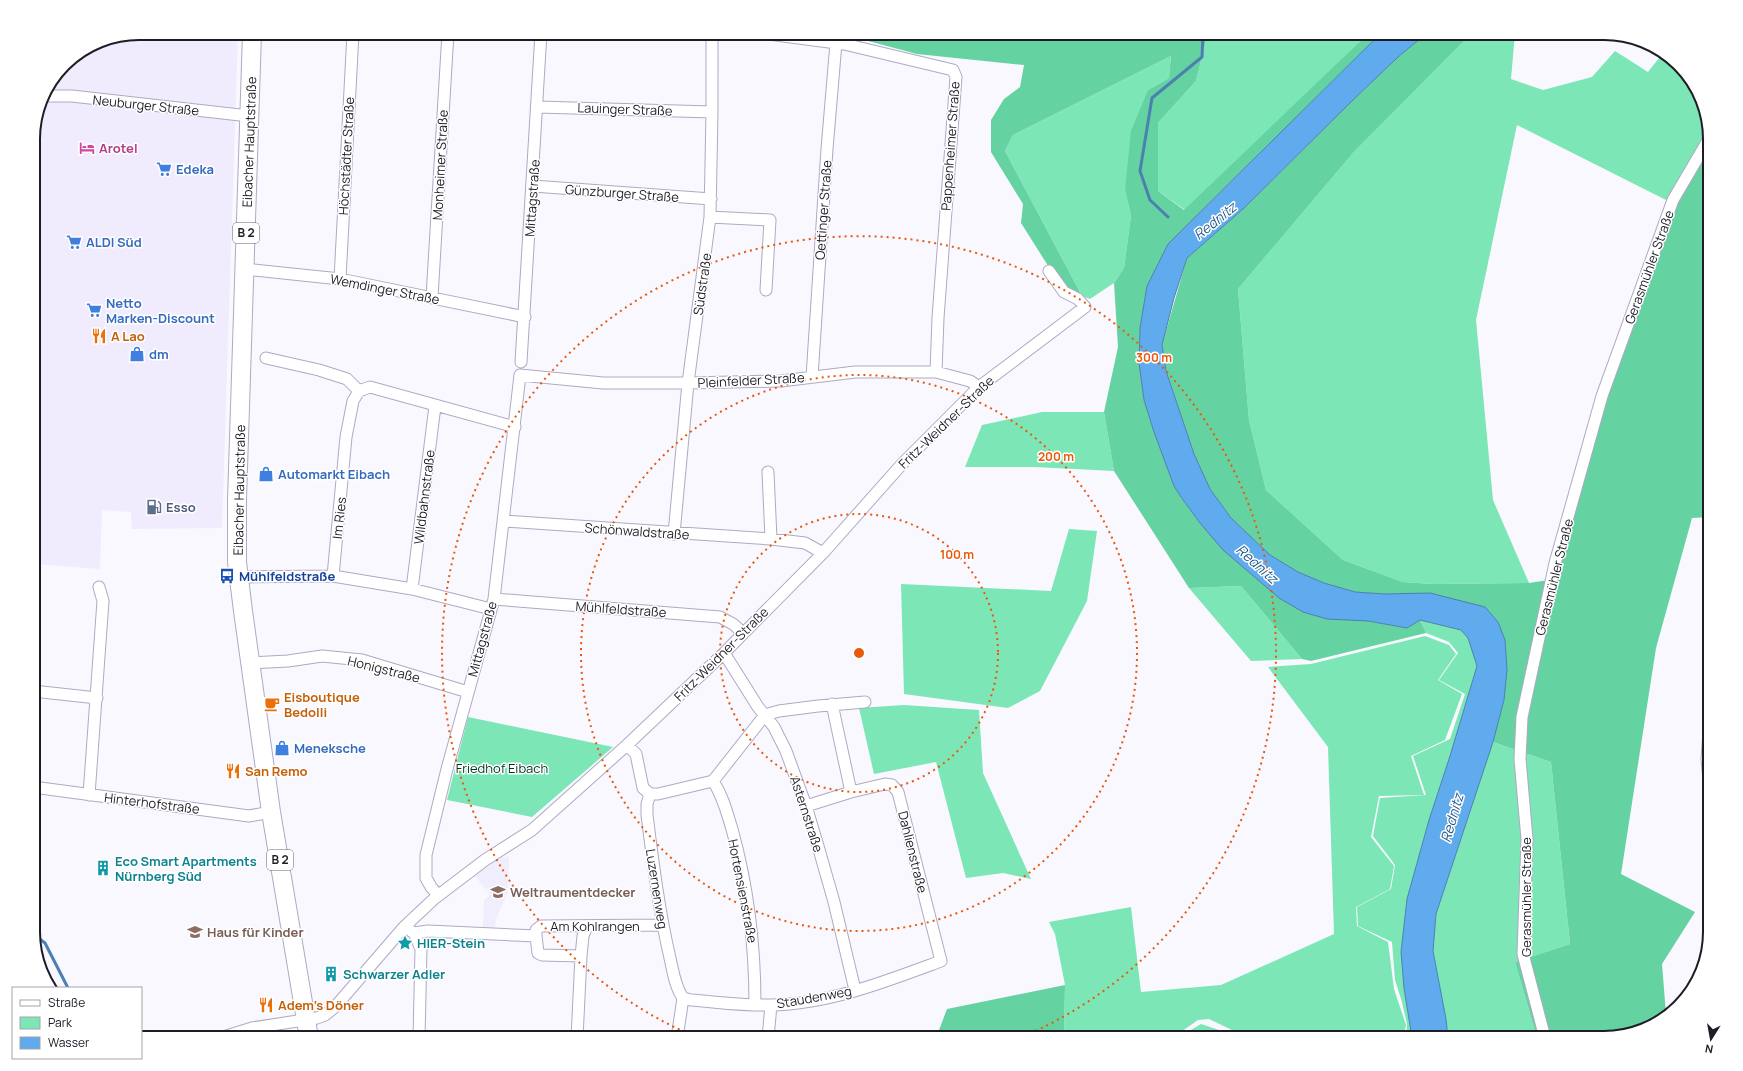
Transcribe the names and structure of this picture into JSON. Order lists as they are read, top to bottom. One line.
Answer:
{"streets":{"main road":["Eibacher Hauptstraße","B 2"],"street":["Neuburger Straße","Lauinger Straße","Pappenheimer Straße","Höchstädter Straße","Monheimer Straße","Günzburger Straße","Mittagstraße","Oettinger Straße","Gerasmühler Straße","Südstraße","Wemdinger Straße","Pleinfelder Straße","Fritz-Weidner-Straße","Wildbahnstraße","Im Ries","Schönwaldstraße","Mühlfeldstraße","Honigstraße","Hinterhofstraße","Asternstraße","Dahlienstraße","Luzernenweg","Hortensienstraße","Am Kohlrangen","Staudenweg"]},"crossings":[["Neuburger Straße","Eibacher Hauptstraße"],["Lauinger Straße","Mittagstraße"],["Lauinger Straße","Südstraße"],["Eibacher Hauptstraße","Wemdinger Straße"],["Eibacher Hauptstraße","Fritz-Weidner-Straße"],["Eibacher Hauptstraße","Mühlfeldstraße"],["Eibacher Hauptstraße","Honigstraße"],["Eibacher Hauptstraße","Hinterhofstraße"],["Pappenheimer Straße","Oettinger Straße"],["Pappenheimer Straße","Pleinfelder Straße"],["Höchstädter Straße","Wemdinger Straße"],["Monheimer Straße","Wemdinger Straße"],["Günzburger Straße","Mittagstraße"],["Günzburger Straße","Südstraße"],["Mittagstraße","Wemdinger Straße"],["Mittagstraße","Pleinfelder Straße"],["Mittagstraße","Fritz-Weidner-Straße"],["Mittagstraße","Schönwaldstraße"],["Mittagstraße","Mühlfeldstraße"],["Mittagstraße","Honigstraße"],["Oettinger Straße","Pleinfelder Straße"],["Südstraße","Pleinfelder Straße"],["Südstraße","Schönwaldstraße"],["Pleinfelder Straße","Fritz-Weidner-Straße"],["Fritz-Weidner-Straße","Schönwaldstraße"],["Fritz-Weidner-Straße","Mühlfeldstraße"],["Fritz-Weidner-Straße","Asternstraße"],["Fritz-Weidner-Straße","Am Kohlrangen"],["Wildbahnstraße","Mühlfeldstraße"],["Im Ries","Mühlfeldstraße"],["Asternstraße","Dahlienstraße"],["Asternstraße","Staudenweg"],["Dahlienstraße","Staudenweg"],["Luzernenweg","Am Kohlrangen"],["Luzernenweg","Staudenweg"],["Hortensienstraße","Staudenweg"]],"water":["Rednitz"],"parks":["Friedhof Eibach"],"places":{"hotel":["Arotel"],"supermarket":["Edeka","ALDI Süd","Netto Marken-Discount"],"restaurant":["A Lao","San Remo","Adem's Döner"],"shop":["dm","Automarkt Eibach","Meneksche"],"fuel station":["Esso"],"bus stop":["Mühlfeldstraße"],"cafe":["Eisboutique Bedolli"],"building":["Eco Smart Apartments Nürnberg Süd","Schwarzer Adler"],"school or university":["Weltraumentdecker","Haus für Kinder"],"place":["HIER-Stein"]},"legend":["Straße","Park","Wasser"],"north":"bottom","rings":["300 m","200 m","100 m"]}
